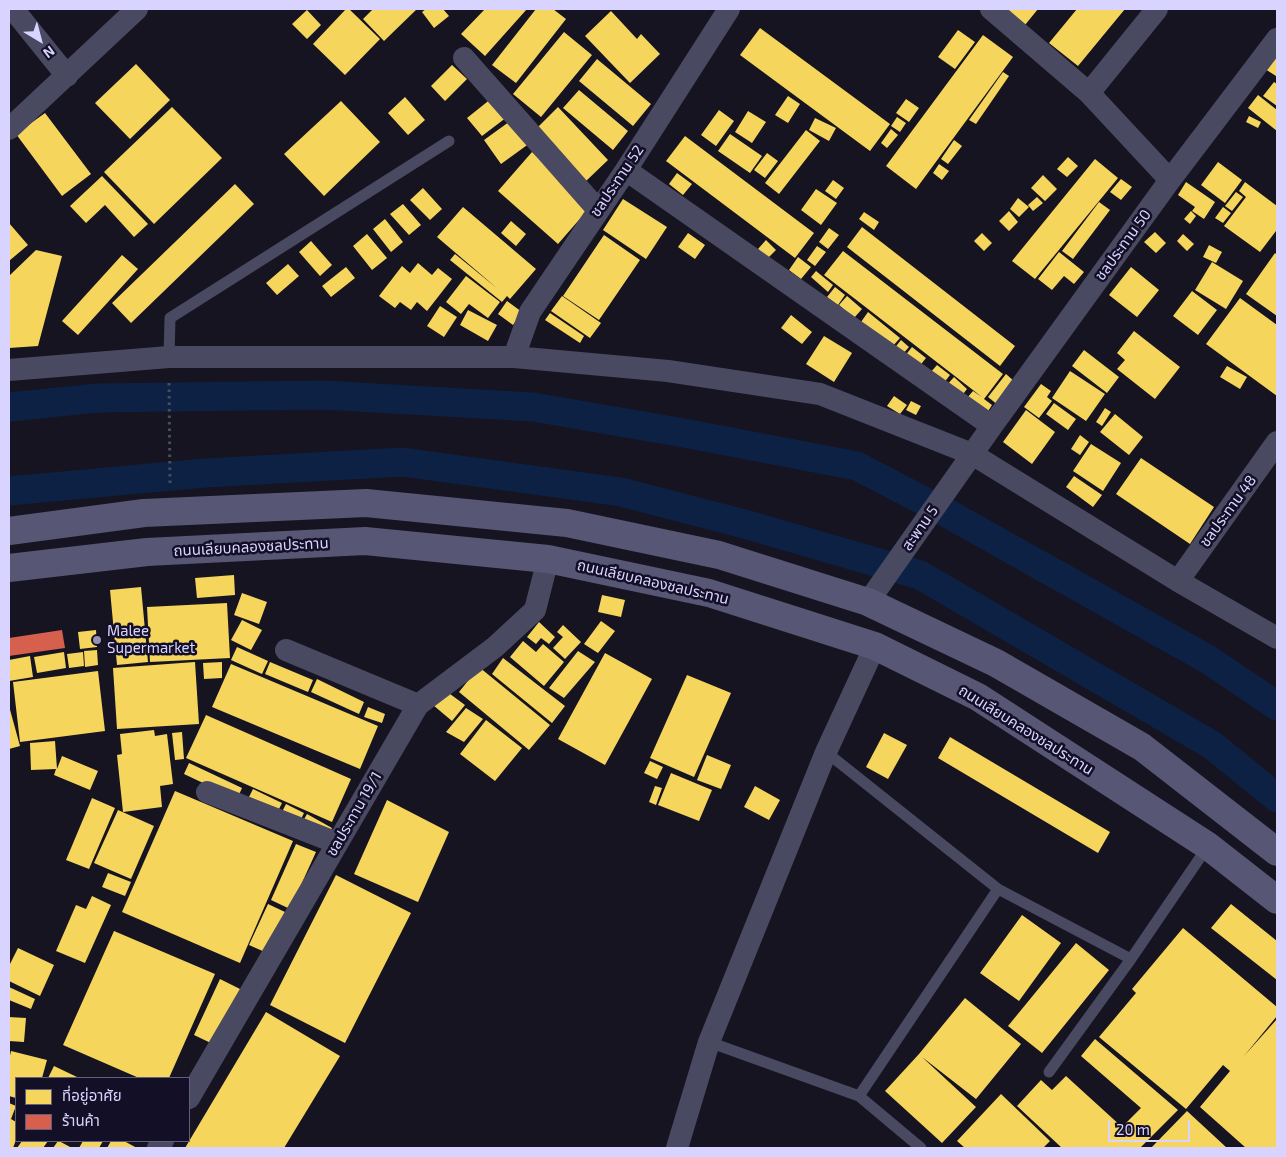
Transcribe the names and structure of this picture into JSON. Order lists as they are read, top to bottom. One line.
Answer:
{"streets":{"street":["ชลประทาน 52","ชลประทาน 50","ชลประทาน 48","สะพาน 5","ถนนเลียบคลองชลประทาน","ชลประทาน 19/1"]},"crossings":[["ชลประทาน 50","สะพาน 5"],["ถนนเลียบคลองชลประทาน","ชลประทาน 19/1"]],"places":["Malee Supermarket"],"legend":["ที่อยู่อาศัย","ร้านค้า"],"scale_bar":"20 m","north":"bottom right"}
